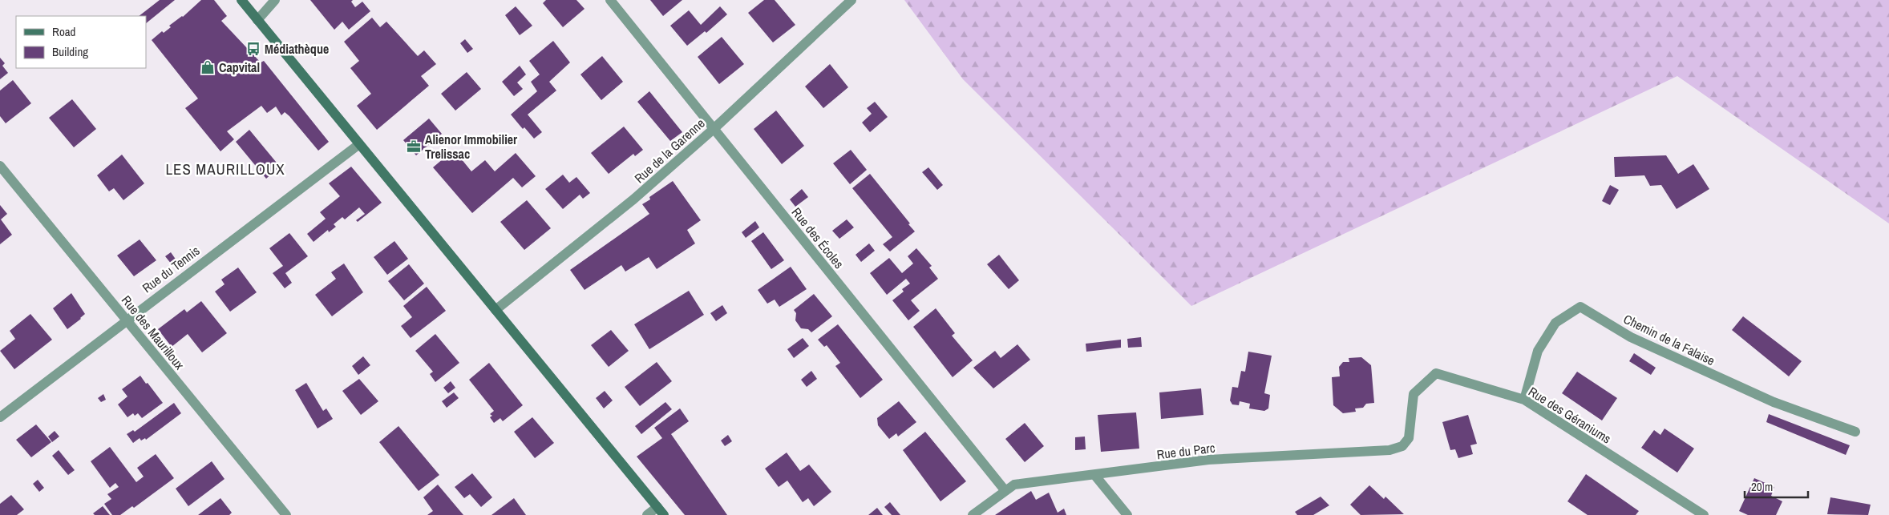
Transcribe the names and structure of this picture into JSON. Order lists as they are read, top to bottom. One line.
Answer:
{"streets":{"street":["Rue de la Garenne","Rue des Écoles","Rue du Tennis","Rue des Maurilloux","Chemin de la Falaise","Rue des Géraniums","Rue du Parc"]},"crossings":[["Rue de la Garenne","Rue des Écoles"],["Rue des Écoles","Rue du Parc"],["Rue du Tennis","Rue des Maurilloux"],["Chemin de la Falaise","Rue des Géraniums"],["Rue des Géraniums","Rue du Parc"]],"districts":["LES MAURILLOUX"],"places":{"bus stop":["Médiathèque"],"shop":["Capvital"],"office":["Alienor Immobilier Trelissac"]},"legend":["Road","Building"],"scale_bar":"20 m"}
